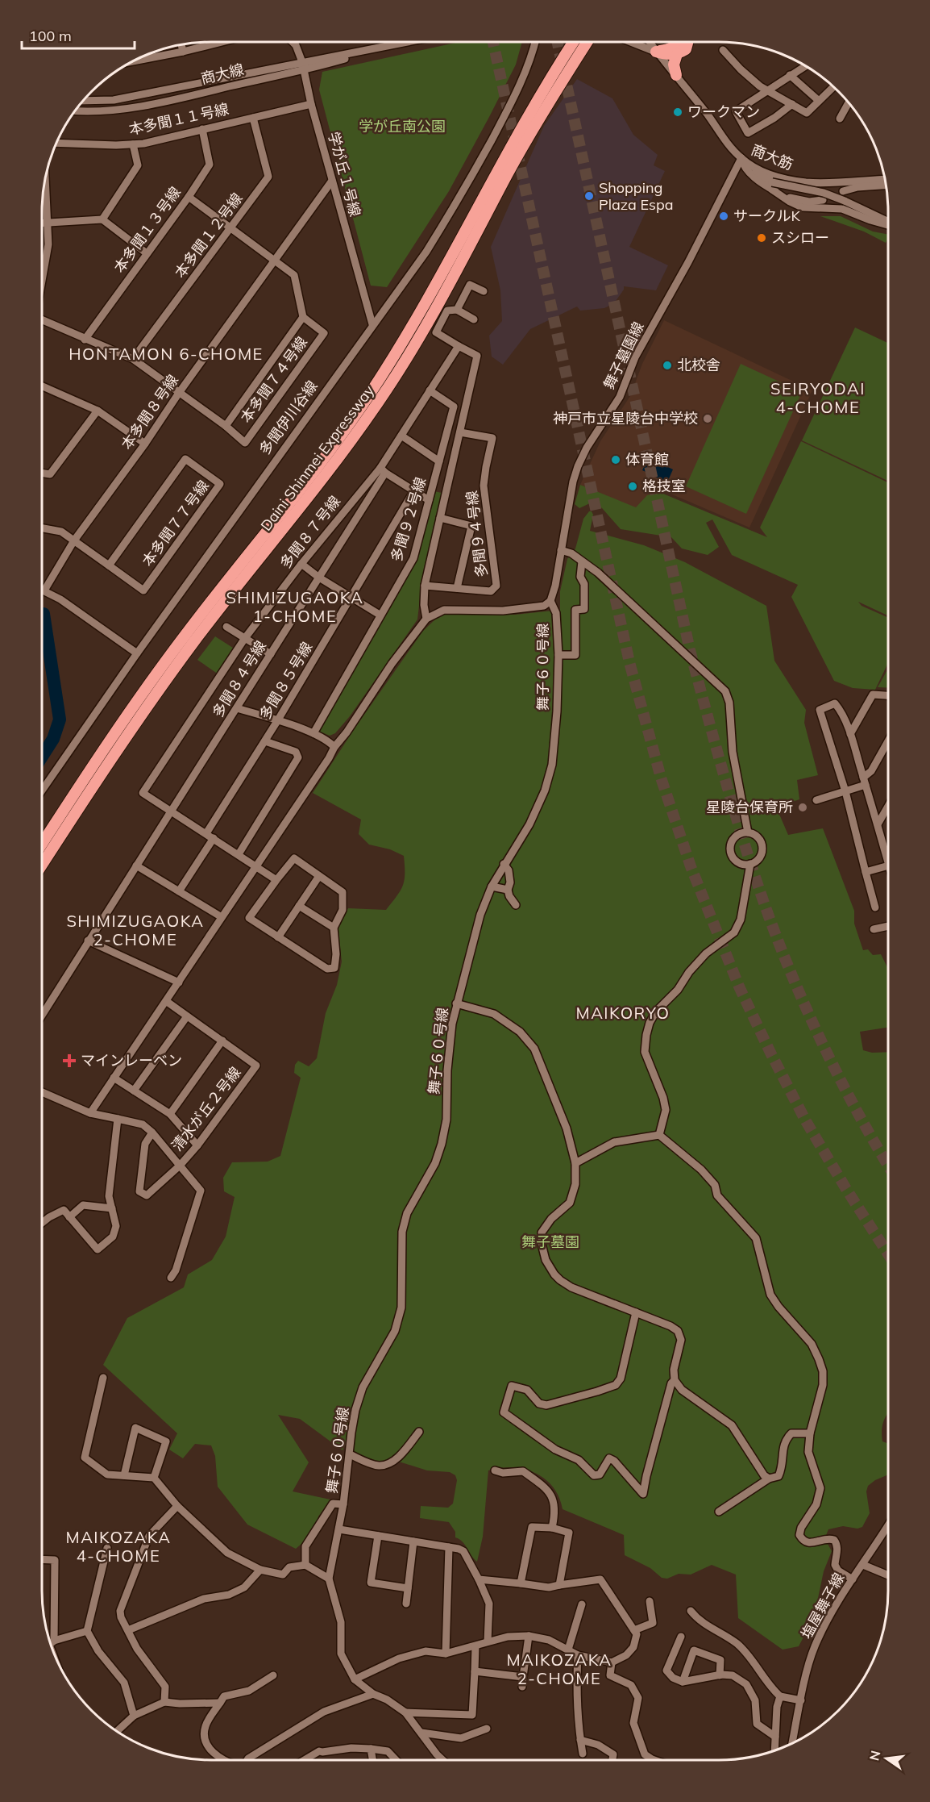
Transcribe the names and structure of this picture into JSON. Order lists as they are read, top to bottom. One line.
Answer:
{"streets":{"highway":["Daini Shinmei Expressway"],"street":["商大線","本多聞１１号線","商大筋","学が丘１号線","本多聞１３号線","本多聞１２号線","舞子墓園線","本多聞７４号線","本多聞８号線","多聞伊川谷線","多聞９２号線","本多聞７７号線","多聞８７号線","多聞９４号線","舞子６０号線","多聞８４号線","多聞８５号線","清水が丘２号線","塩屋舞子線"]},"crossings":[["商大線","学が丘１号線"],["本多聞１１号線","学が丘１号線"],["本多聞１１号線","本多聞１３号線"],["本多聞１１号線","本多聞１２号線"],["商大筋","舞子墓園線"],["学が丘１号線","本多聞８号線"],["学が丘１号線","多聞伊川谷線"],["舞子墓園線","舞子６０号線"],["本多聞８号線","本多聞７７号線"],["多聞９２号線","多聞８４号線"],["多聞８７号線","多聞８４号線"]],"districts":["HONTAMON 6-CHOME","SEIRYODAI 4-CHOME","SHIMIZUGAOKA 1-CHOME","SHIMIZUGAOKA 2-CHOME","MAIKORYO","MAIKOZAKA 4-CHOME","MAIKOZAKA 2-CHOME"],"parks":["学が丘南公園","舞子墓園"],"places":{"other":["ワークマン","Shopping Plaza Espa","サークルK","スシロー","北校舎","神戸市立星陵台中学校","体育館","格技室","星陵台保育所"],"health":["マインレーベン"]},"scale_bar":"100 m","north":"left"}
